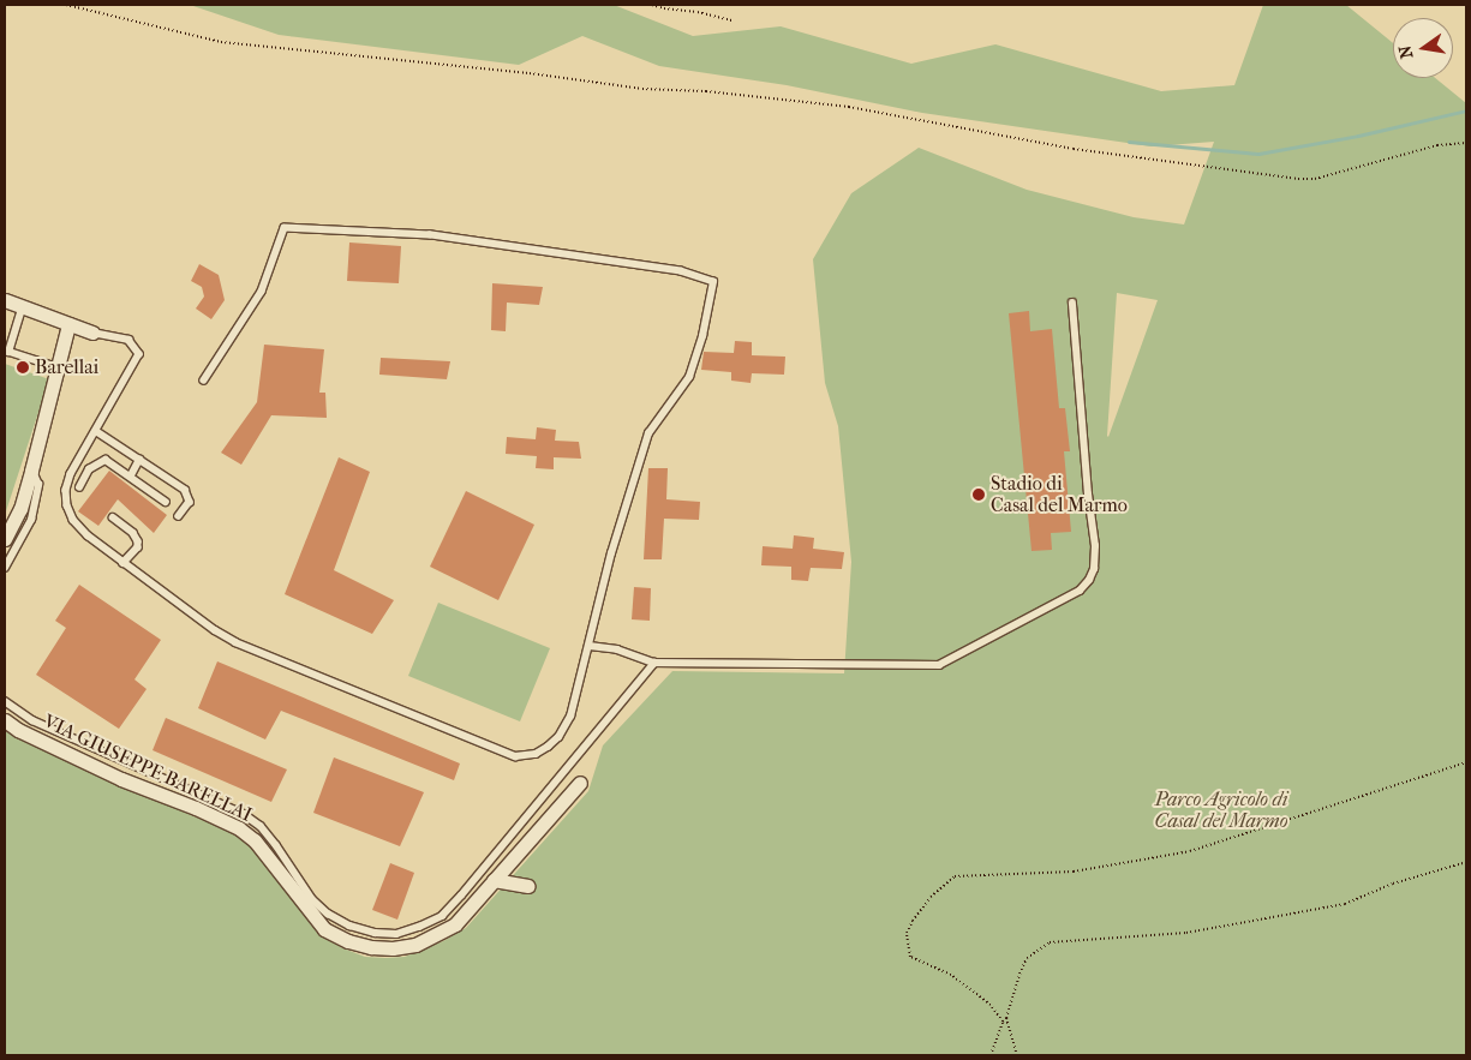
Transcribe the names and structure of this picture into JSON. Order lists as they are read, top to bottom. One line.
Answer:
{"streets":{"street":["VIA GIUSEPPE BARELLAI"]},"parks":["Parco Agricolo di Casal del Marmo"],"places":["Barellai","Stadio di Casal del Marmo"],"north":"left"}
